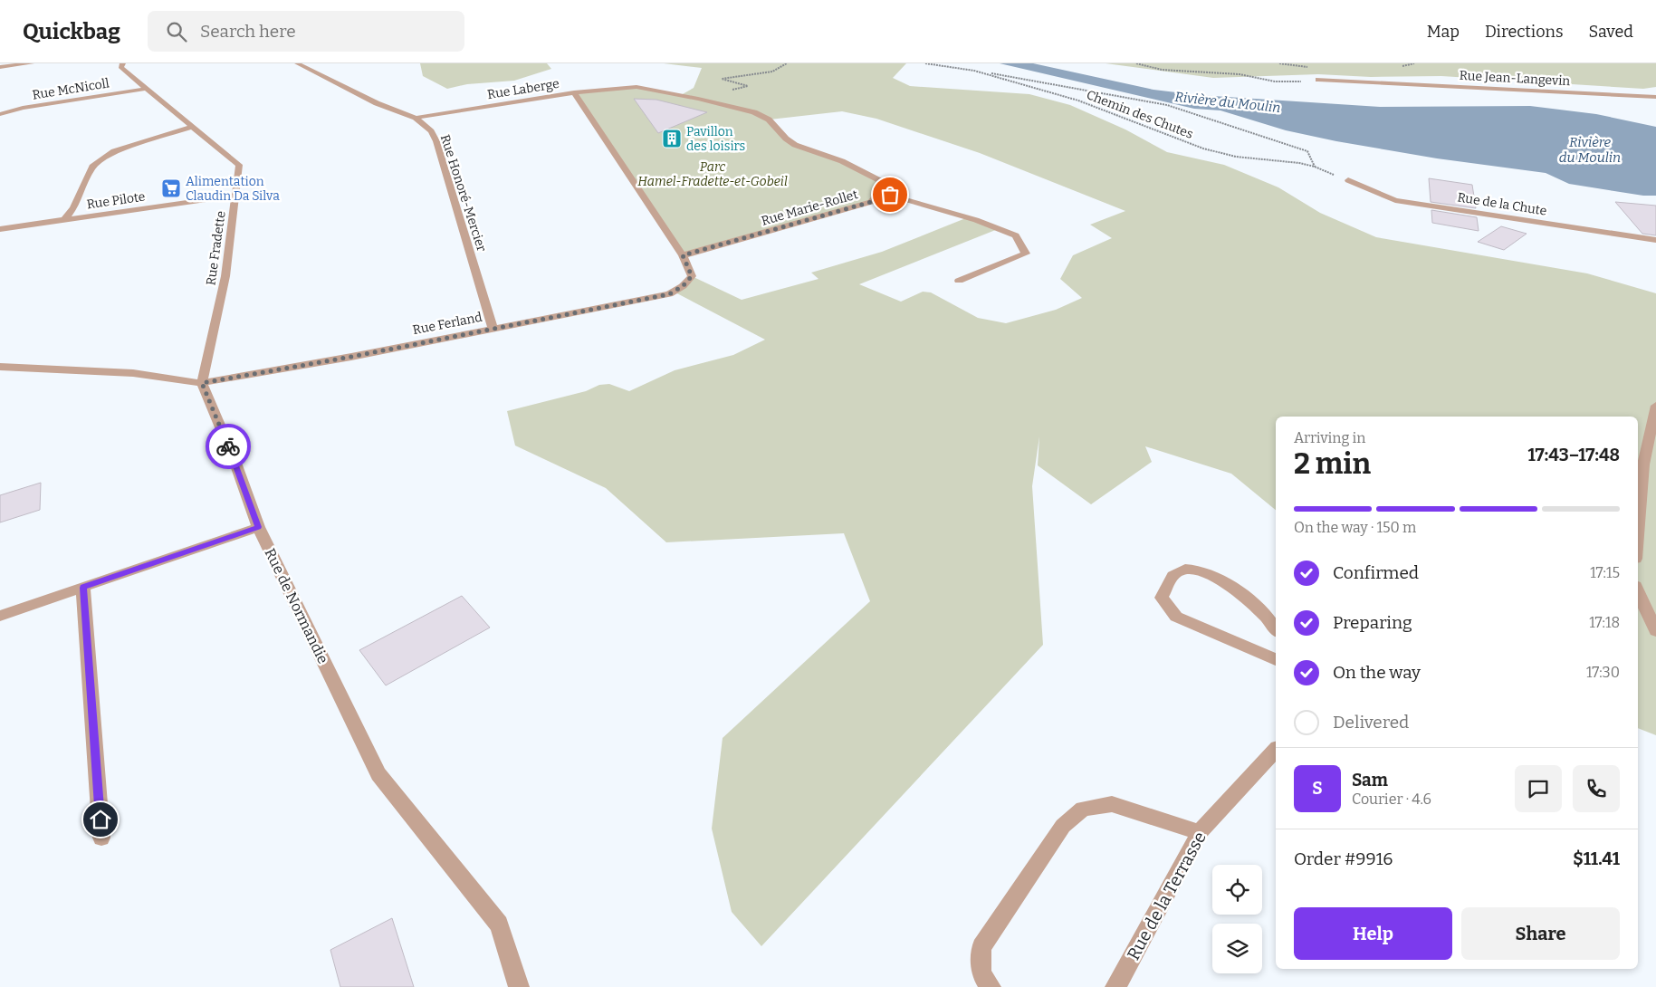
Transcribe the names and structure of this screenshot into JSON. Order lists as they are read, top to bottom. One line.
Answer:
{"streets":{"street":["Rue Jean-Langevin","Rue McNicoll","Rue Laberge","Rue Honoré-Mercier","Rue Pilote","Rue de la Chute","Rue Marie-Rollet","Rue Fradette","Rue Ferland","Rue de Normandie","Rue de la Terrasse"],"path":["Chemin des Chutes"]},"crossings":[["Rue McNicoll","Rue Fradette"],["Rue Laberge","Rue Honoré-Mercier"],["Rue Laberge","Rue Marie-Rollet"],["Chemin des Chutes","Rue de la Chute"],["Rue Honoré-Mercier","Rue Ferland"],["Rue Pilote","Rue Fradette"],["Rue Marie-Rollet","Rue Ferland"],["Rue Fradette","Rue Ferland"],["Rue Fradette","Rue de Normandie"],["Rue Ferland","Rue de Normandie"]],"water":["Rivière du Moulin"],"parks":["Parc Hamel-Fradette-et-Gobeil"],"places":{"building":["Pavillon des loisirs"],"supermarket":["Alimentation Claudin Da Silva"]},"page":{"header":"Quickbag","search":"Search here","nav":["Map","Directions","Saved"],"heading":["2 min","Arriving in","17:43–17:48"],"panel":["Sam","Courier · 4.6","Order #9916","$11.41"],"bar":"On the way · 150 m","list":[["Confirmed","17:15"],["Preparing","17:18"],["On the way","17:30"],"Delivered"],"round":"S","buttons":["Help","Share"]}}
